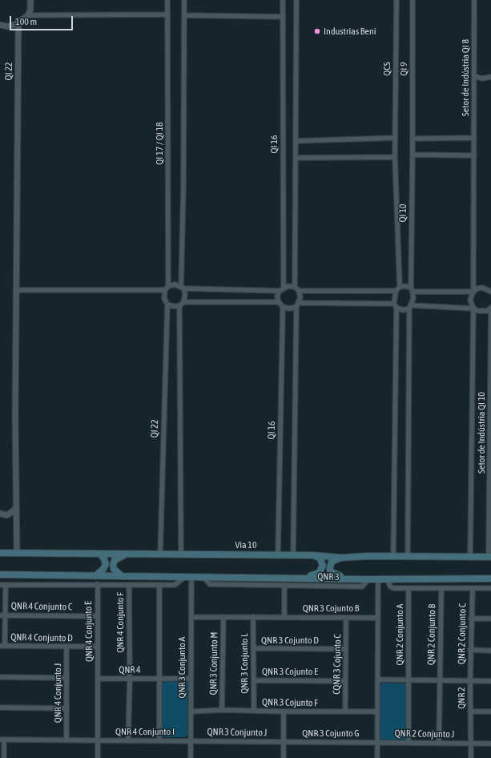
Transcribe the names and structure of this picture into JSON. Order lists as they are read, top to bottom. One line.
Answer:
{"streets":{"main road":["Via 10"],"street":["QCS","QI 9","QI 22","Setor de Indústria QI 8","QI 17 / QI 18","QI 16","QI 10","Setor de Indústria QI 10","QNR 3","QNR 4 Conjunto C","QNR 3 Cojunto B","QNR 4 Conjunto F","QNR 4 Conjunto E","QNR 2 Conjunto C","QNR 2 Conjunto A","QNR 2 Conjunto B","QNR 4 Conjunto D","QNR 3 Cojunto D","QNR 3 Conjunto M","QNR 3 Conjunto L","CQNR 3 Cojunto C","QNR 3 Conjunto A","QNR 4","QNR 3 Cojunto E","QNR 4 Conjunto J","QNR 2","QNR 3 Cojunto F","QNR 4 Conjunto I","QNR 3 Conjunto J","QNR 3 Cojunto G","QNR 2 Conjunto J"]},"crossings":[["QCS","QI 10"],["QI 9","QI 10"],["QI 22","QI 17 / QI 18"],["QI 22","Via 10"],["Setor de Indústria QI 8","Setor de Indústria QI 10"],["QI 16","Via 10"],["Setor de Indústria QI 10","Via 10"],["QNR 4 Conjunto C","QNR 4 Conjunto E"],["QNR 3 Cojunto B","CQNR 3 Cojunto C"],["QNR 4 Conjunto F","QNR 4"],["QNR 4 Conjunto F","QNR 4 Conjunto I"],["QNR 4 Conjunto E","QNR 4 Conjunto D"],["QNR 4 Conjunto E","QNR 4"],["QNR 2 Conjunto C","QNR 2"],["QNR 2 Conjunto A","QNR 2"],["QNR 2 Conjunto B","QNR 2"],["QNR 2 Conjunto B","QNR 2 Conjunto J"],["QNR 4 Conjunto D","QNR 4 Conjunto J"],["QNR 3 Cojunto D","QNR 3 Conjunto L"],["QNR 3 Cojunto D","CQNR 3 Cojunto C"],["QNR 3 Conjunto L","QNR 3 Cojunto E"],["QNR 3 Conjunto L","QNR 3 Cojunto F"],["CQNR 3 Cojunto C","QNR 3 Cojunto E"],["CQNR 3 Cojunto C","QNR 3 Cojunto F"],["QNR 3 Conjunto A","QNR 4"],["QNR 3 Conjunto A","QNR 4 Conjunto I"],["QNR 3 Conjunto A","QNR 3 Conjunto J"],["QNR 2","QNR 2 Conjunto J"],["QNR 4 Conjunto I","QNR 3 Conjunto J"],["QNR 3 Conjunto J","QNR 3 Cojunto G"],["QNR 3 Cojunto G","QNR 2 Conjunto J"]],"places":["Industrias Beni"],"scale_bar":"100 m"}
